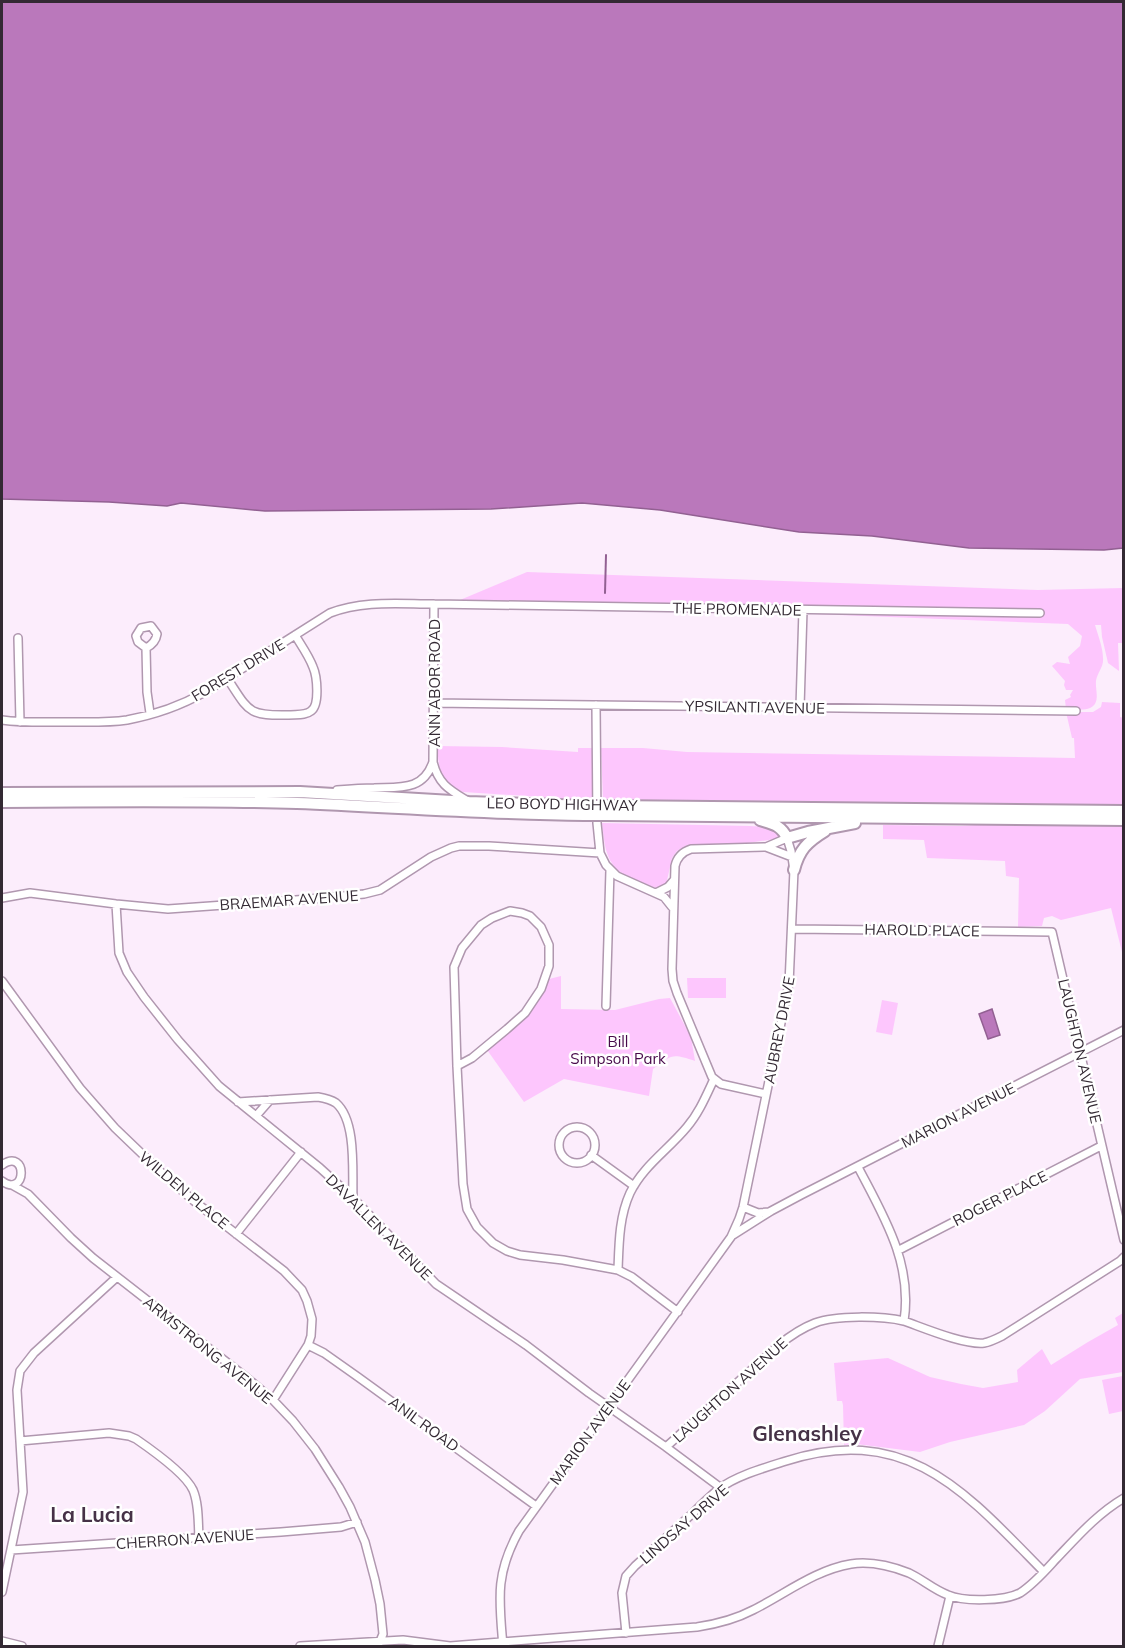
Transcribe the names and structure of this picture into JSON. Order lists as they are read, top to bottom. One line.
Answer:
{"streets":{"highway":["LEO BOYD HIGHWAY"],"street":["THE PROMENADE","FOREST DRIVE","ANN ABOR ROAD","YPSILANTI AVENUE","BRAEMAR AVENUE","HAROLD PLACE","AUBREY DRIVE","LAUGHTON AVENUE","MARION AVENUE","WILDEN PLACE","ROGER PLACE","DAVALLEN AVENUE","ARMSTRONG AVENUE","ANIL ROAD","LINDSAY DRIVE","CHERRON AVENUE"]},"crossings":[["THE PROMENADE","FOREST DRIVE"],["THE PROMENADE","ANN ABOR ROAD"],["FOREST DRIVE","ANN ABOR ROAD"],["ANN ABOR ROAD","YPSILANTI AVENUE"],["ANN ABOR ROAD","LEO BOYD HIGHWAY"],["BRAEMAR AVENUE","DAVALLEN AVENUE"],["HAROLD PLACE","AUBREY DRIVE"],["HAROLD PLACE","LAUGHTON AVENUE"],["AUBREY DRIVE","MARION AVENUE"],["LAUGHTON AVENUE","MARION AVENUE"],["LAUGHTON AVENUE","ROGER PLACE"],["LAUGHTON AVENUE","DAVALLEN AVENUE"],["MARION AVENUE","DAVALLEN AVENUE"],["MARION AVENUE","ANIL ROAD"],["WILDEN PLACE","ARMSTRONG AVENUE"],["WILDEN PLACE","ANIL ROAD"],["DAVALLEN AVENUE","LINDSAY DRIVE"],["ARMSTRONG AVENUE","CHERRON AVENUE"]],"districts":["Glenashley","La Lucia"],"parks":["Bill Simpson Park"]}
